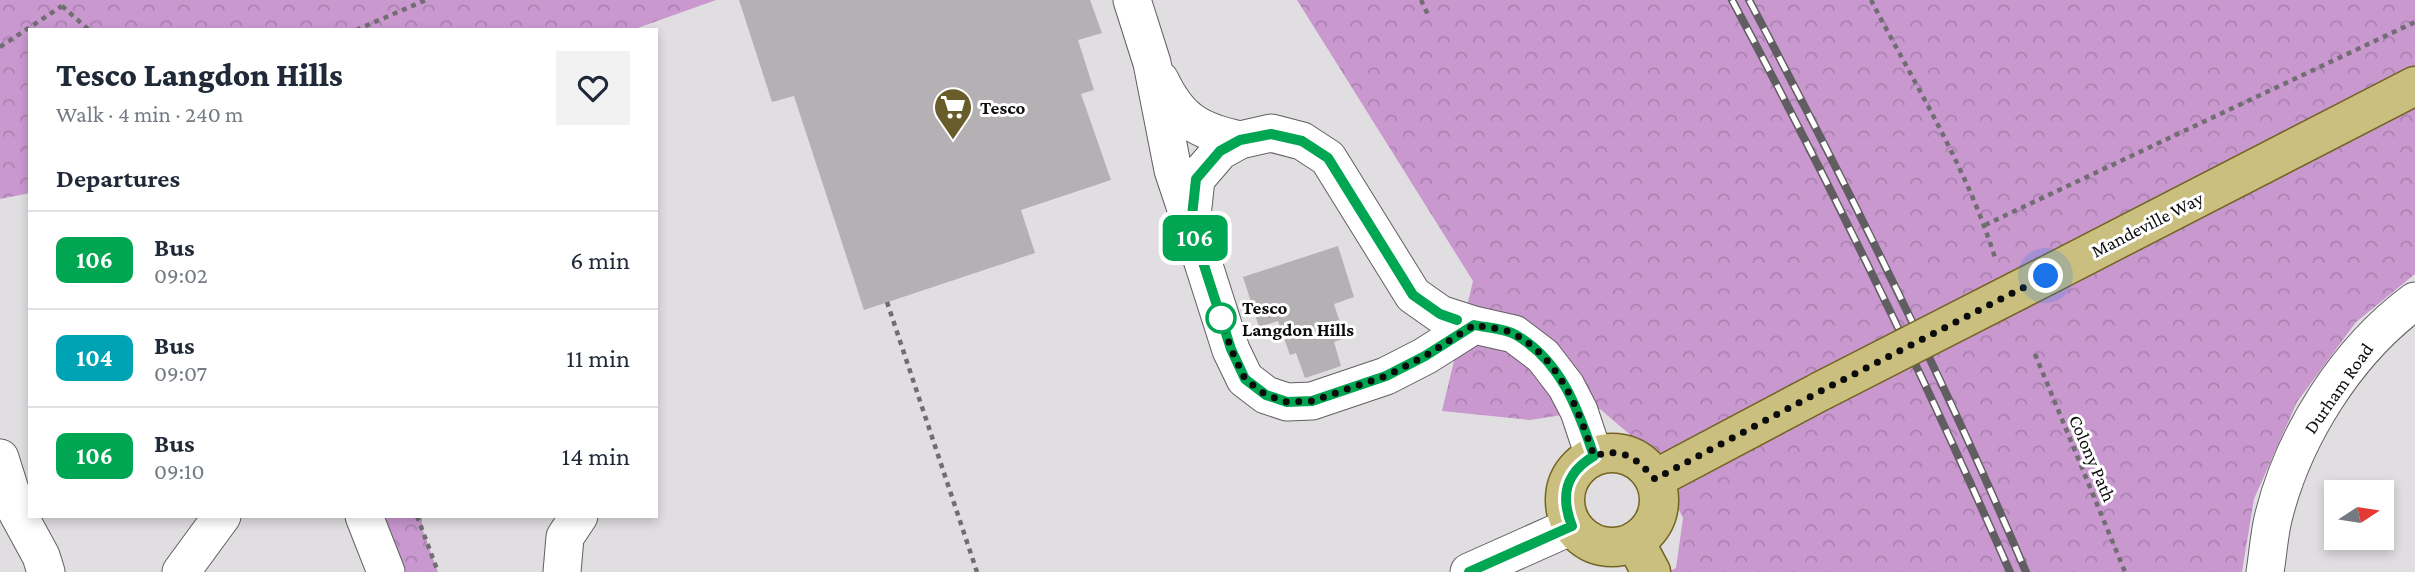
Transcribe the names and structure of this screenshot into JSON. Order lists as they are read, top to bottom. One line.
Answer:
{"streets":{"main road":["Mandeville Way"],"street":["Durham Road"],"path":["Colony Path"]},"places":{"supermarket":["Tesco"],"other":["Tesco Langdon Hills"]},"lines":["bus line 106"],"north":"right","page":{"on_map":"106","heading":[["Tesco Langdon Hills","Walk · 4 min · 240 m"],"Departures"],"list":[{"mark":"106","name":"Bus","note":"09:02","value":"6 min"},{"mark":"104","name":"Bus","note":"09:07","value":"11 min"},{"mark":"106","name":"Bus","note":"09:10","value":"14 min"}]}}
